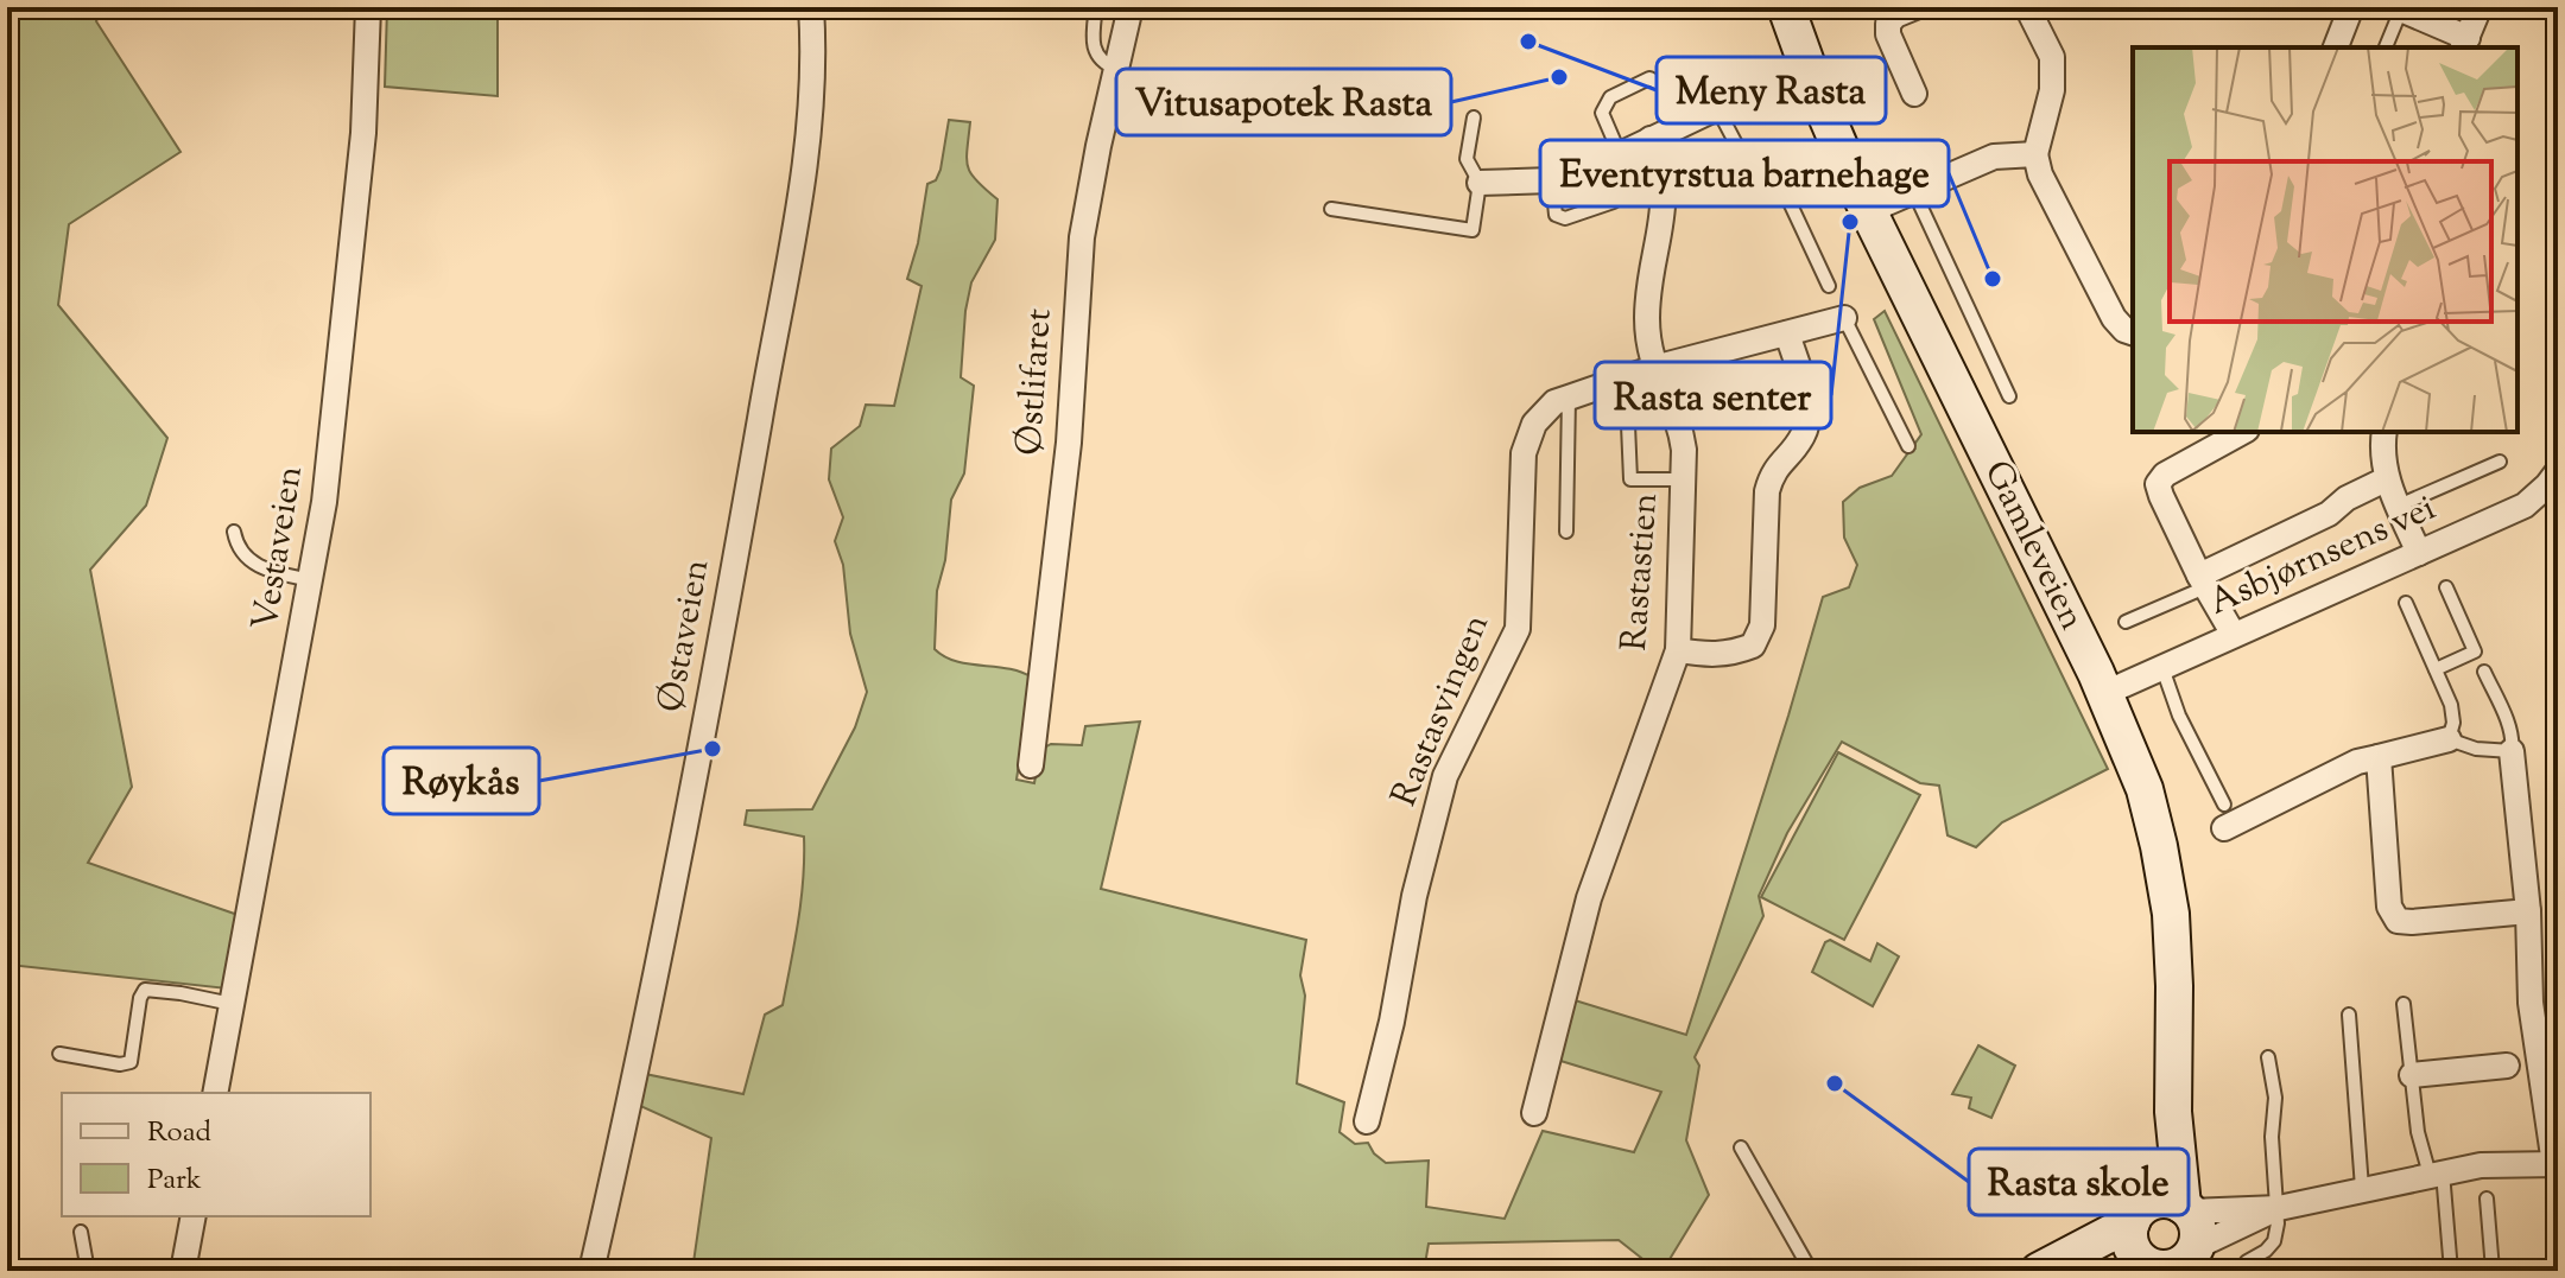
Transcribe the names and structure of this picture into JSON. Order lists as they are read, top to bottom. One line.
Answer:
{"streets":{"main road":["Gamleveien"],"street":["Østlifaret","Vestaveien","Asbjørnsens vei","Rastastien","Østaveien","Rastasvingen"]},"crossings":[["Gamleveien","Asbjørnsens vei"],["Rastastien","Rastasvingen"]],"places":["Meny Rasta","Vitusapotek Rasta","Rasta senter","Eventyrstua barnehage","Røykås","Rasta skole"],"legend":["Road","Park"]}
